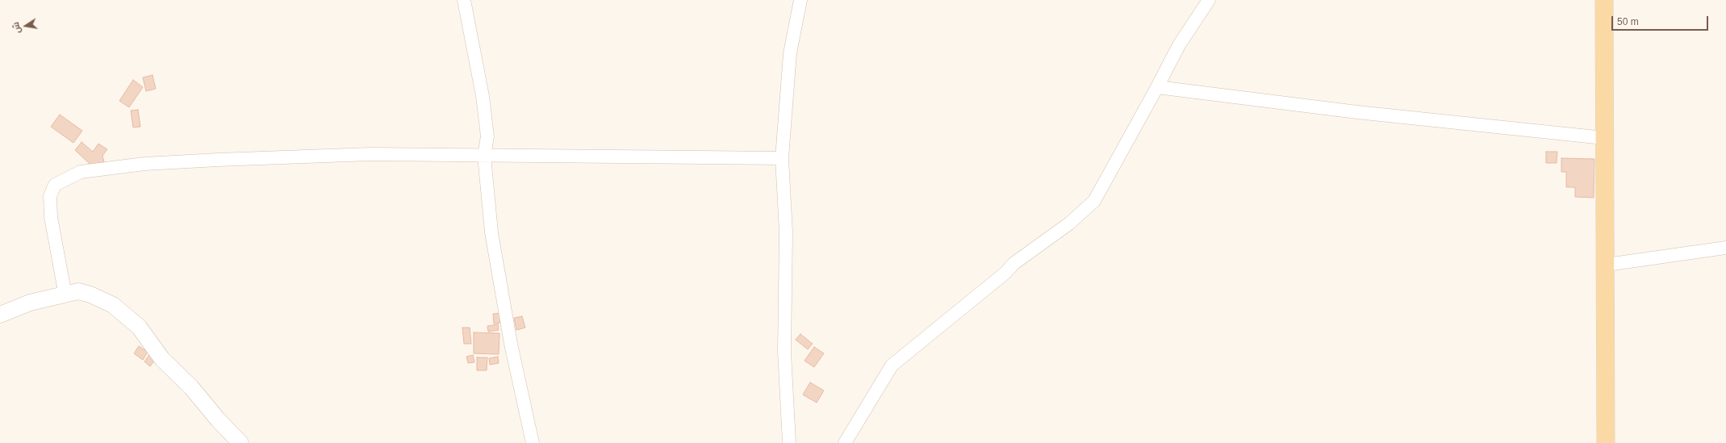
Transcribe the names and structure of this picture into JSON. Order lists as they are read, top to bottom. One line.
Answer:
{"scale_bar":"50 m","north":"left"}
